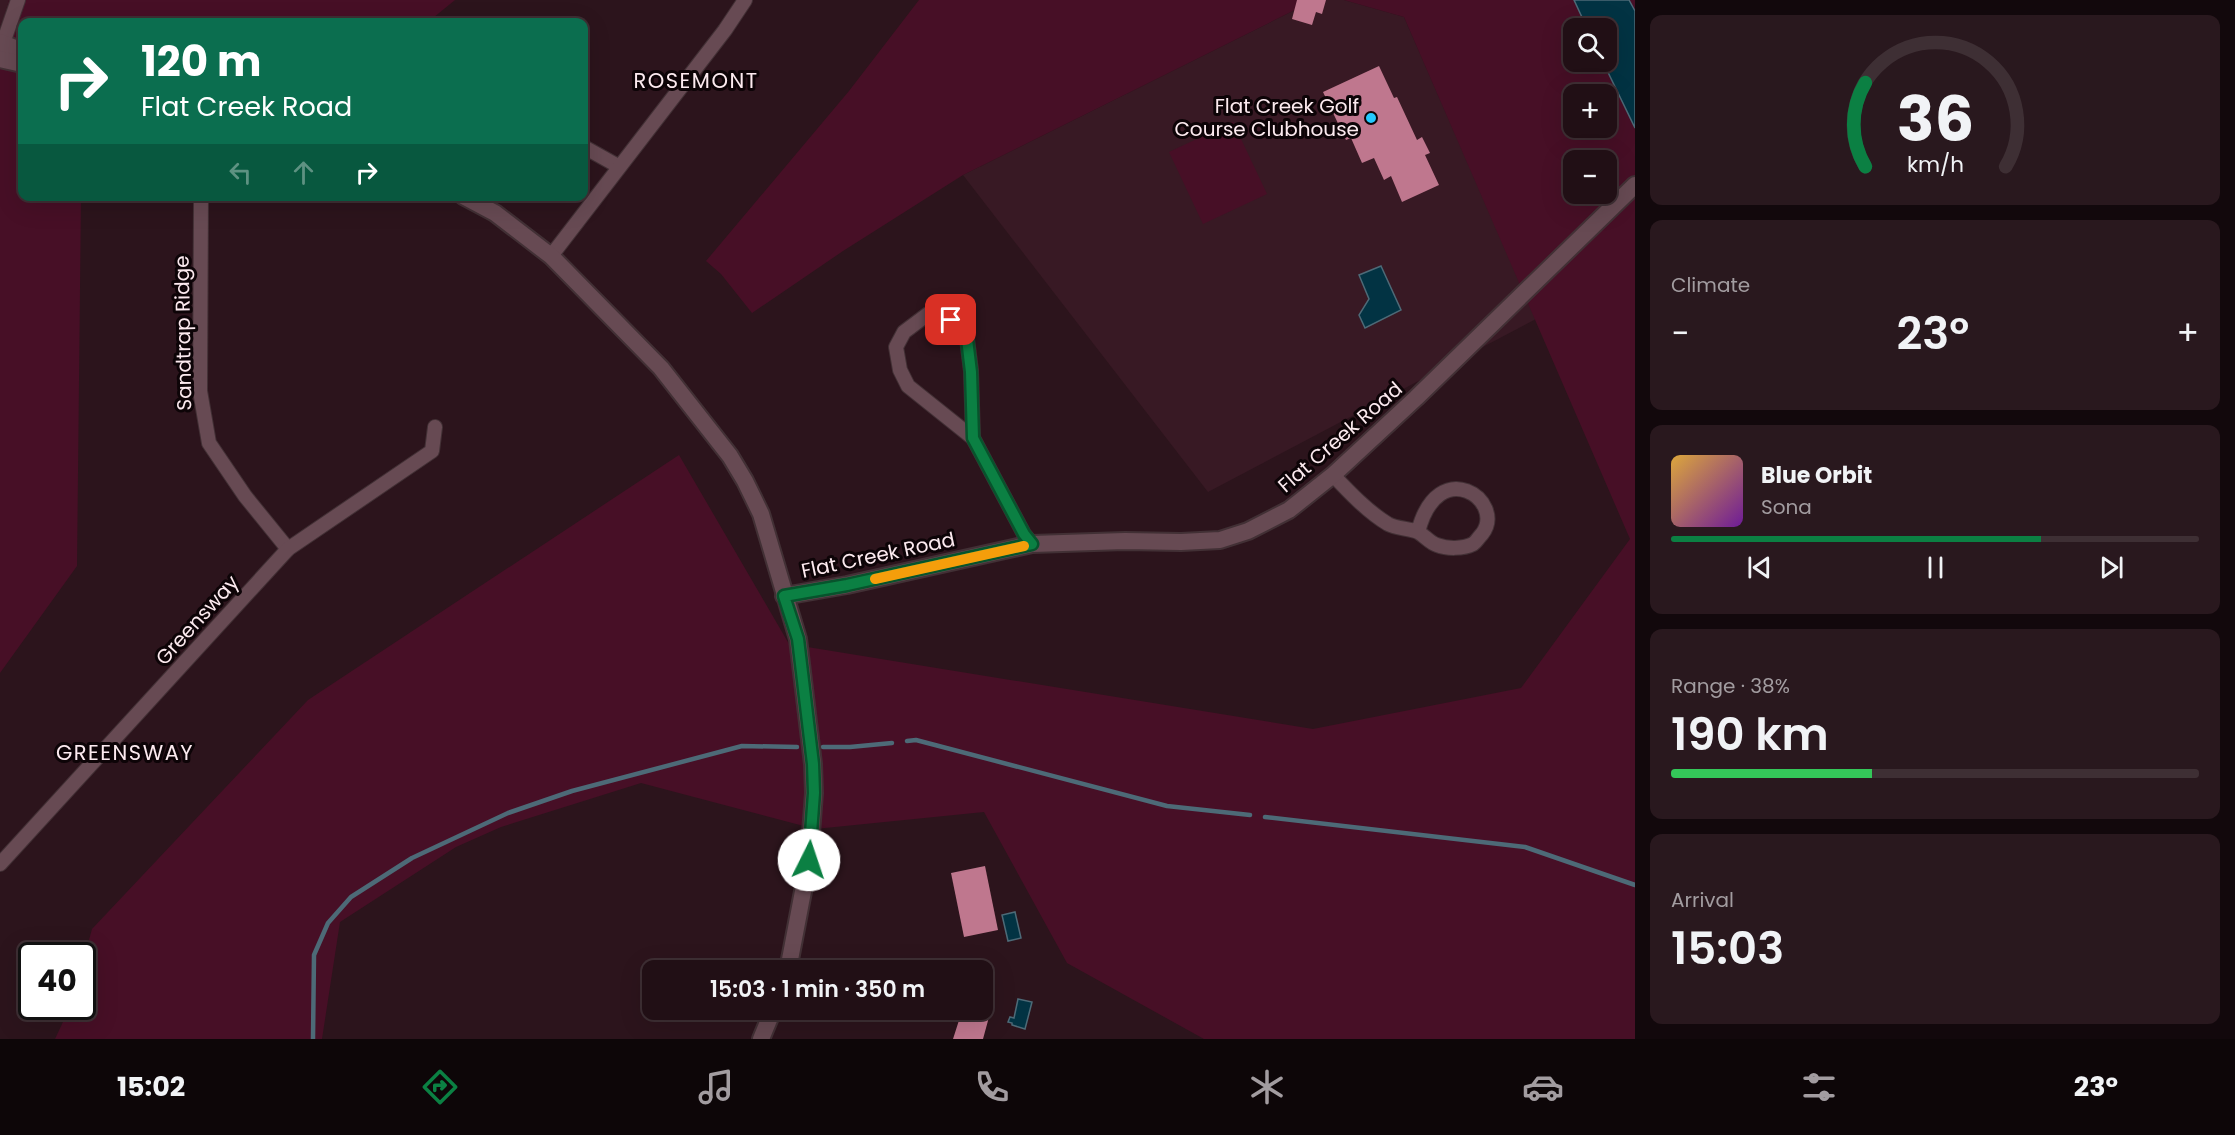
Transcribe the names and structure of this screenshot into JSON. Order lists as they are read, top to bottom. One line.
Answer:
{"streets":{"street":["Sandtrap Ridge","Flat Creek Road","Greensway"]},"crossings":[["Sandtrap Ridge","Greensway"]],"districts":["ROSEMONT","GREENSWAY"],"places":["Flat Creek Golf Course Clubhouse"],"page":{"map_buttons":["+","−"],"turn":["120 m","Flat Creek Road"],"tile":["Climate",["Range · 38%","190 km"],["Arrival","15:03"]],"heat":["−","23°","+"],"song":["Blue Orbit","Sona"],"limit":"40","trip":"15:03 · 1 min · 350 m","tabs":["15:02","23°"],"gauge":["36","km/h"]}}
